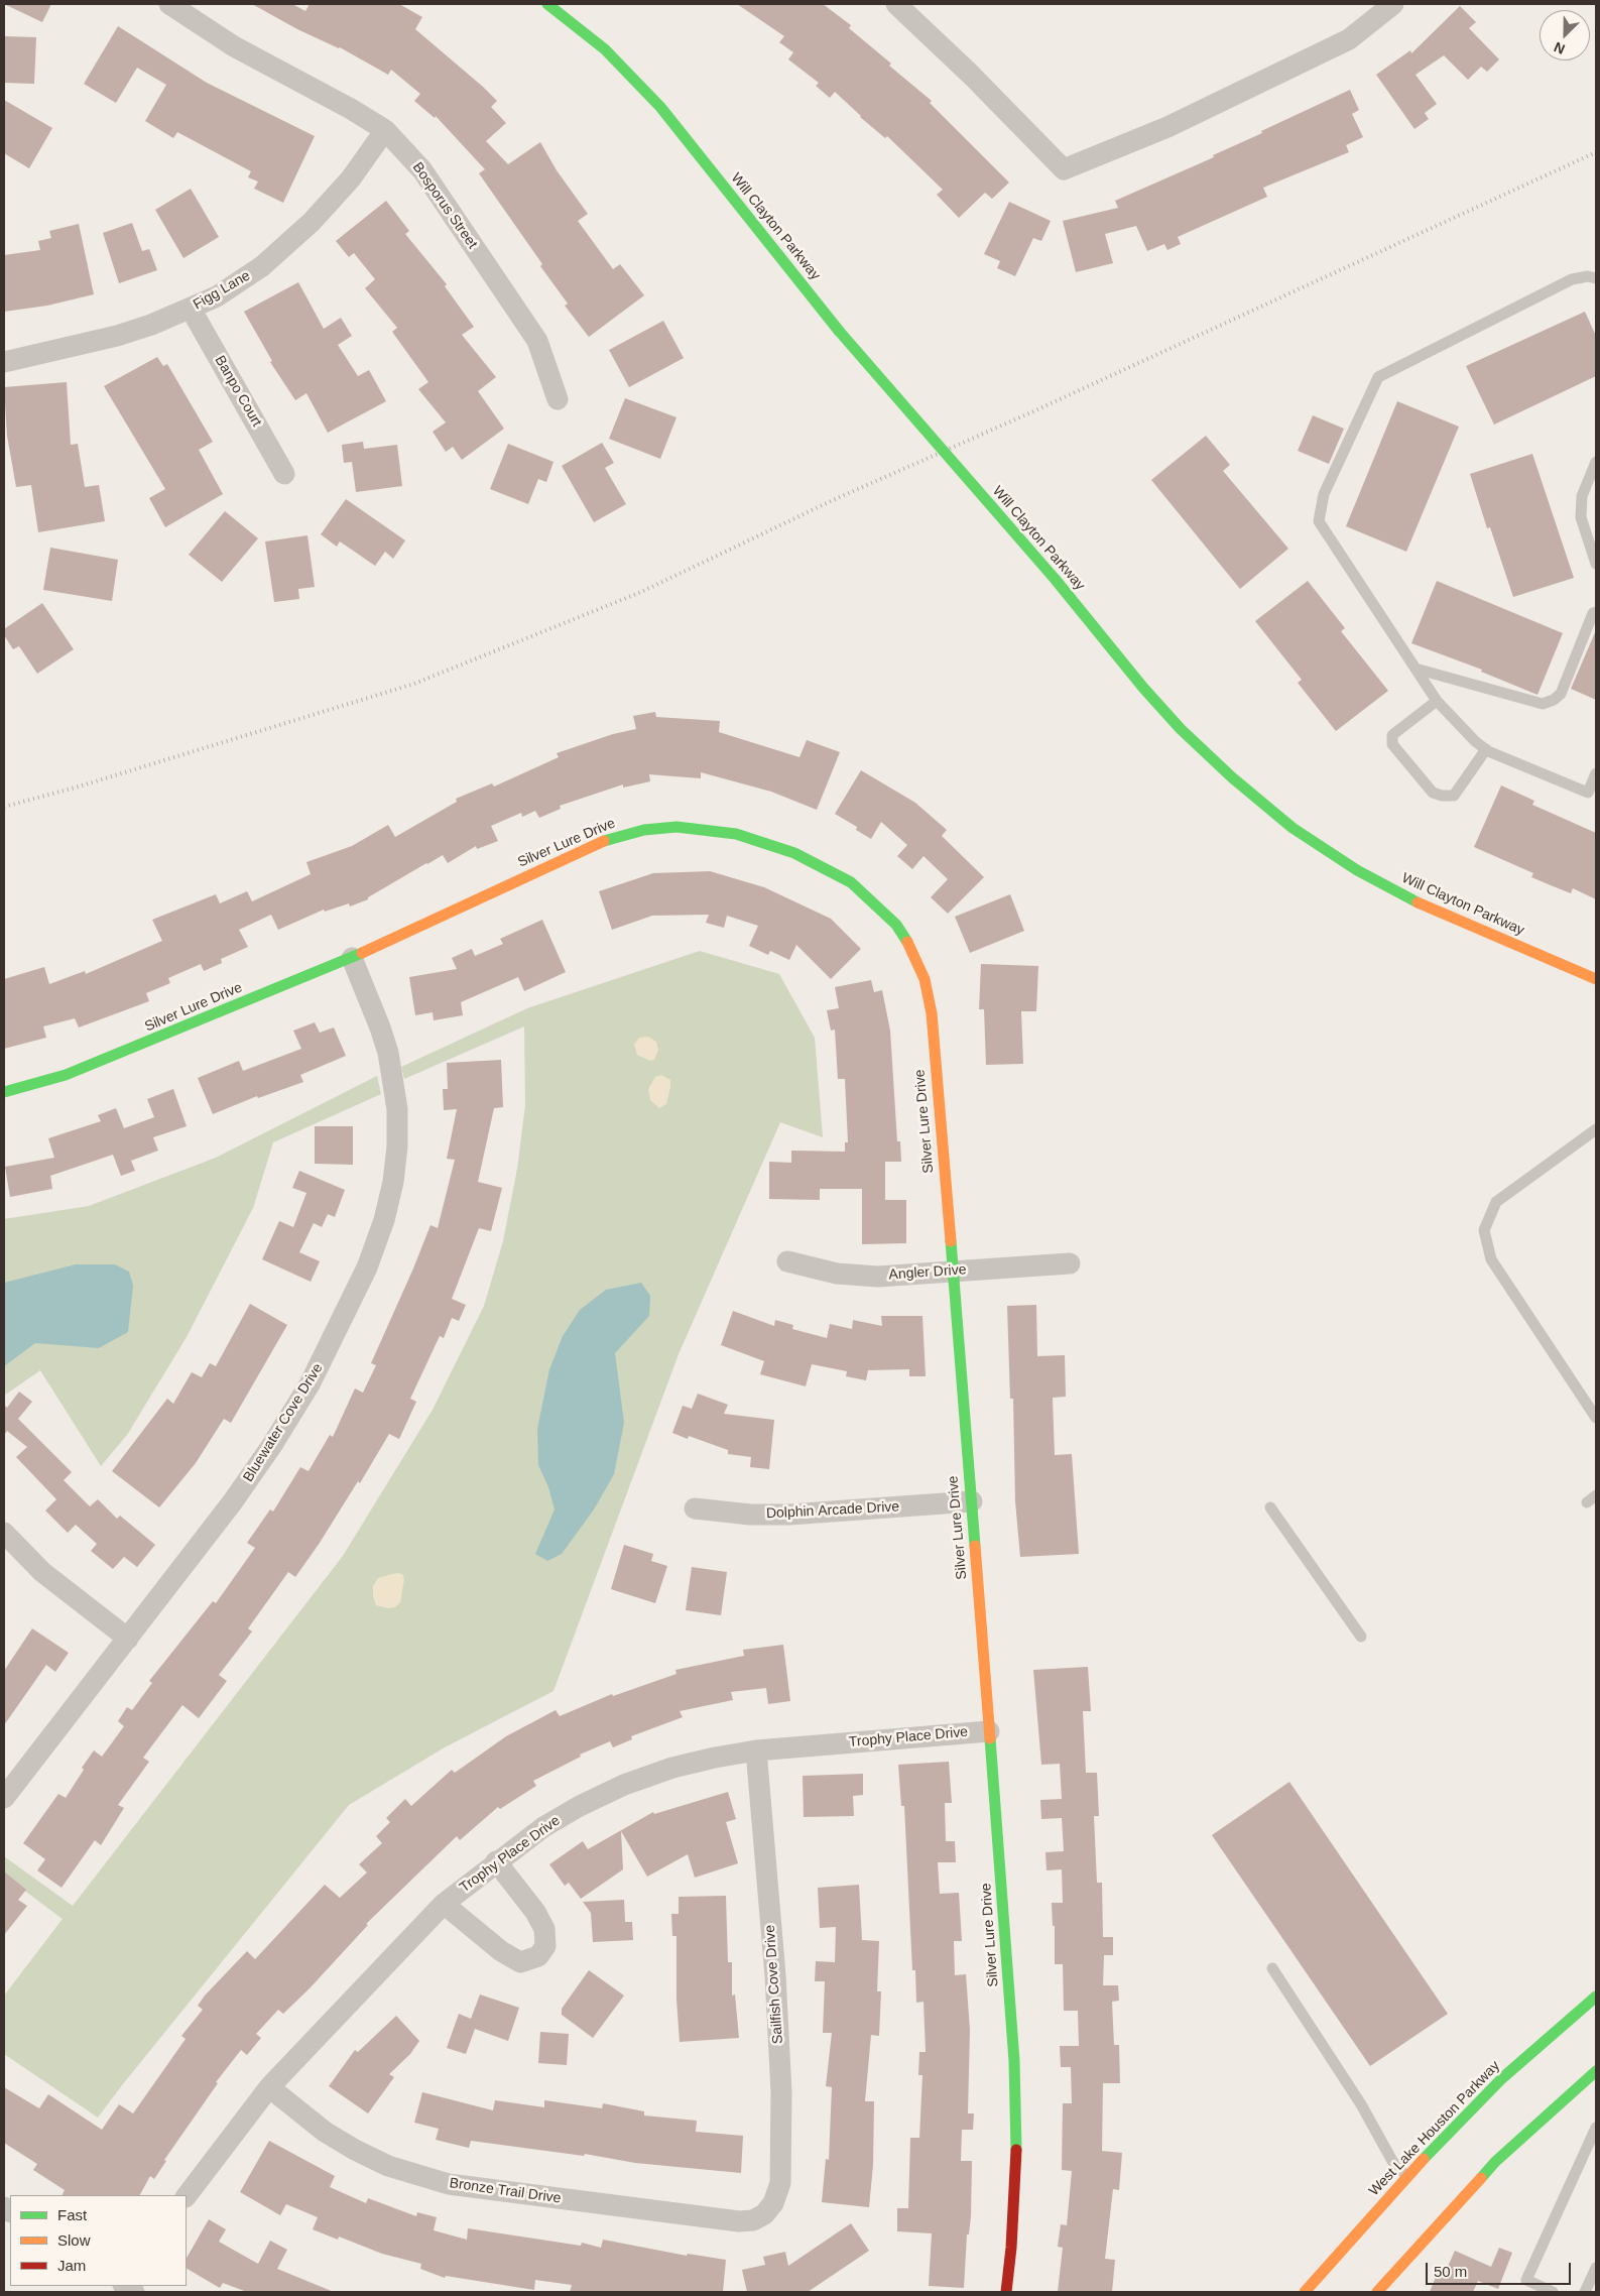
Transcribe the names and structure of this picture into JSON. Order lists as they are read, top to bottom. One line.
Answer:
{"streets":{"street":["Bosporus Street","Will Clayton Parkway","Figg Lane","Banpo Court","Silver Lure Drive","Angler Drive","Bluewater Cove Drive","Dolphin Arcade Drive","Trophy Place Drive","Sailfish Cove Drive","West Lake Houston Parkway","Bronze Trail Drive"]},"crossings":[["Bosporus Street","Figg Lane"],["Figg Lane","Banpo Court"],["Silver Lure Drive","Angler Drive"],["Silver Lure Drive","Bluewater Cove Drive"],["Silver Lure Drive","Dolphin Arcade Drive"],["Silver Lure Drive","Trophy Place Drive"],["Trophy Place Drive","Sailfish Cove Drive"],["Trophy Place Drive","Bronze Trail Drive"],["Sailfish Cove Drive","Bronze Trail Drive"]],"legend":["Fast","Slow","Jam"],"scale_bar":"50 m","north":"bottom left"}
